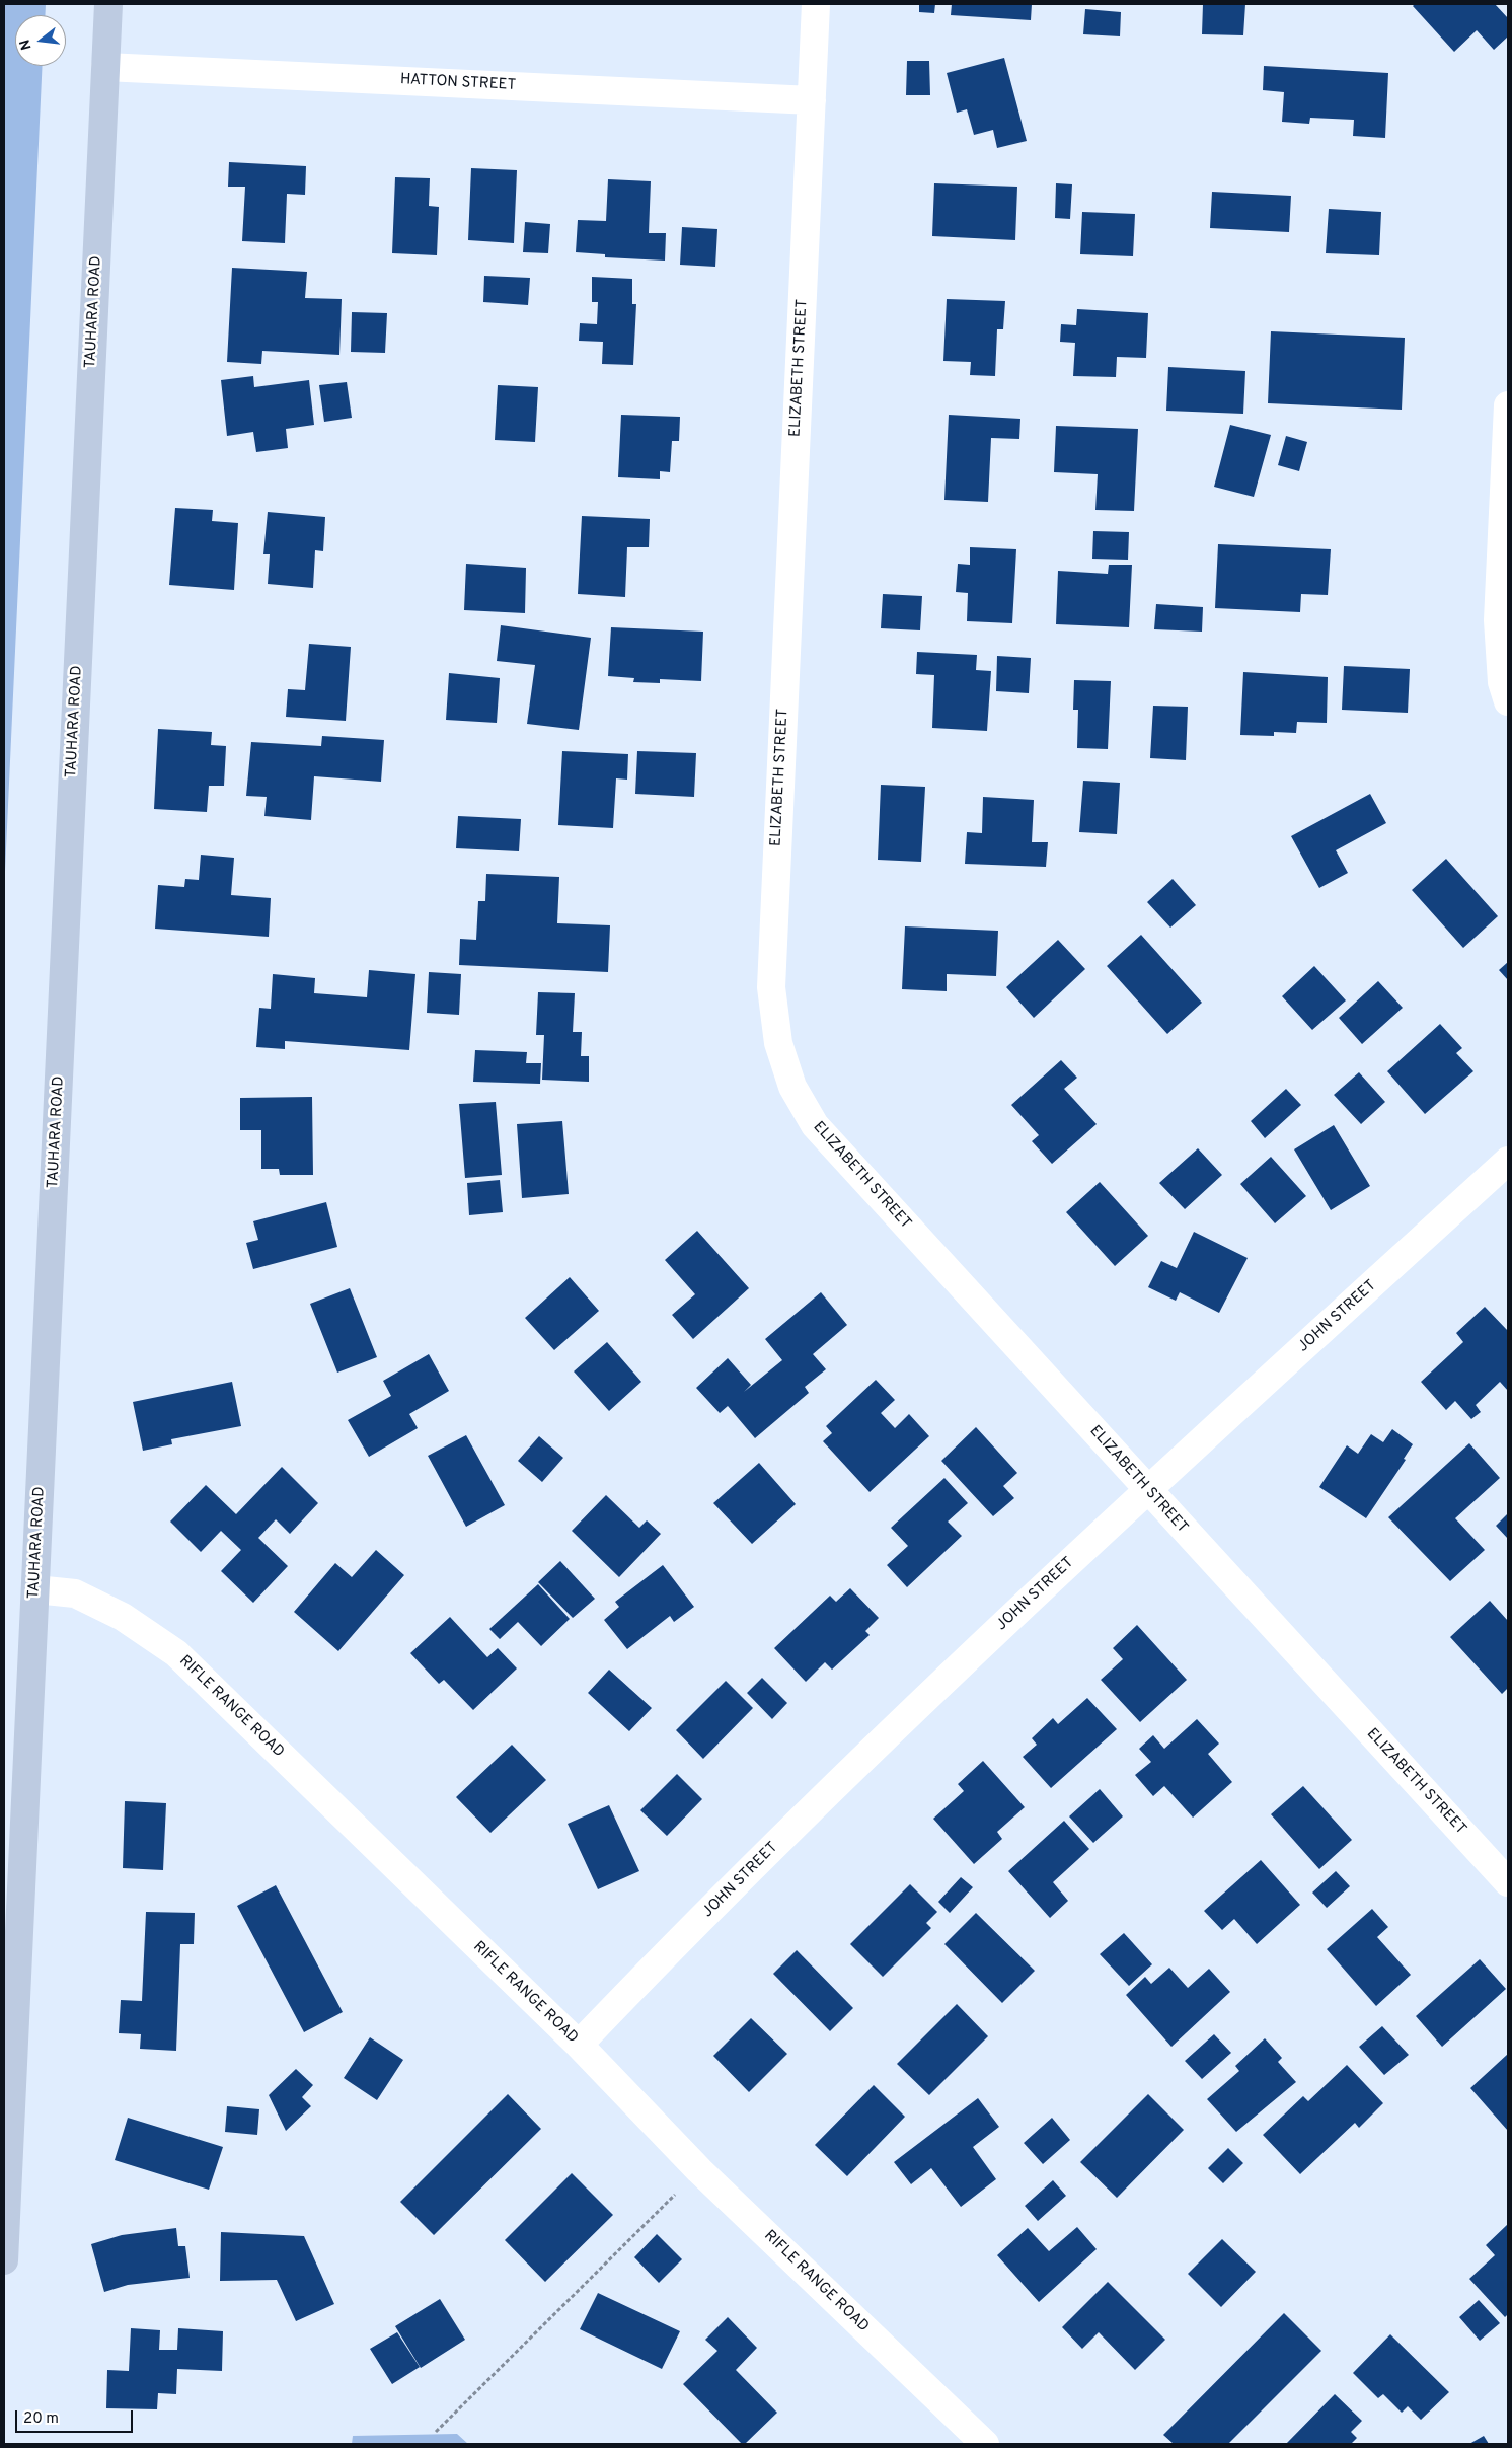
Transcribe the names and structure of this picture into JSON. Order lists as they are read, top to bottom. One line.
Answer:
{"streets":{"main road":["TAUHARA ROAD"],"street":["HATTON STREET","ELIZABETH STREET","JOHN STREET","RIFLE RANGE ROAD"]},"crossings":[["HATTON STREET","TAUHARA ROAD"],["HATTON STREET","ELIZABETH STREET"],["TAUHARA ROAD","RIFLE RANGE ROAD"],["ELIZABETH STREET","JOHN STREET"],["JOHN STREET","RIFLE RANGE ROAD"]],"scale_bar":"20 m","north":"left"}
